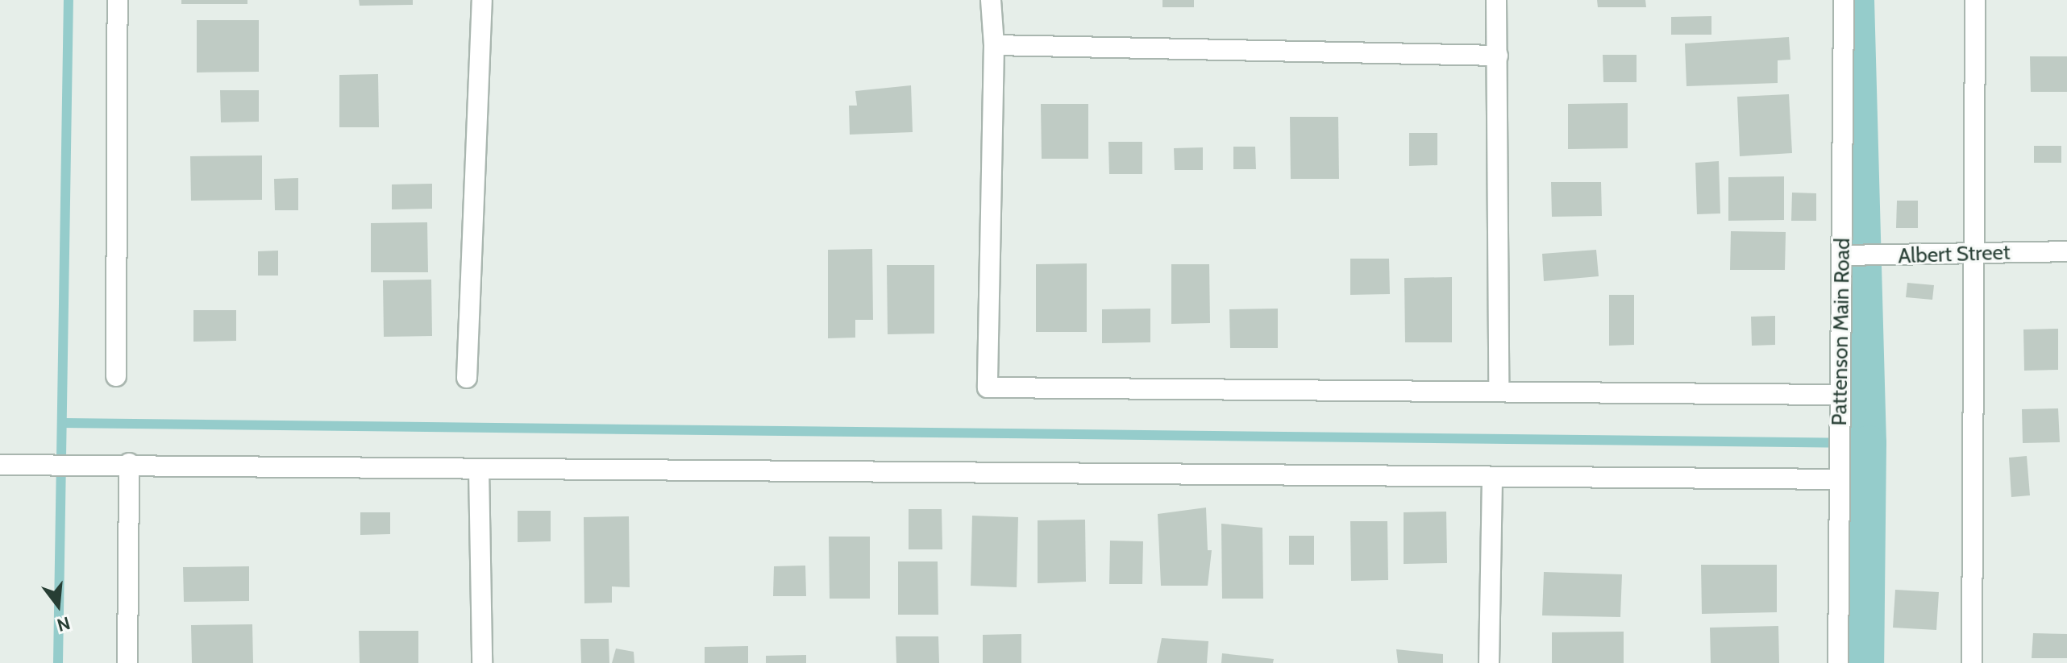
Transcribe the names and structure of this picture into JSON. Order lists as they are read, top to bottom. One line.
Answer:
{"streets":{"street":["Albert Street","Pattenson Main Road"]},"crossings":[["Albert Street","Pattenson Main Road"]],"north":"bottom"}
